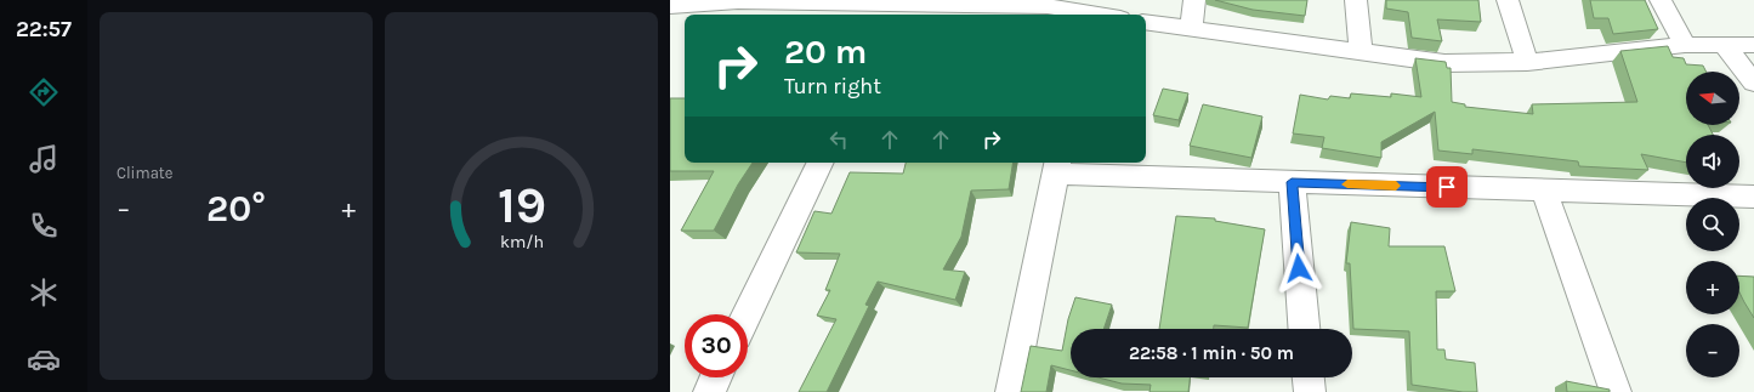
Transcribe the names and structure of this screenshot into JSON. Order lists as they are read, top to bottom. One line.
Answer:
{"north":"left","page":{"tabs":"22:57","tile":"Climate","turn":["20 m","Turn right"],"map_buttons":["+","−"],"heat":["−","20°","+"],"limit":"30","trip":"22:58 · 1 min · 50 m","gauge":["19","km/h"]}}
